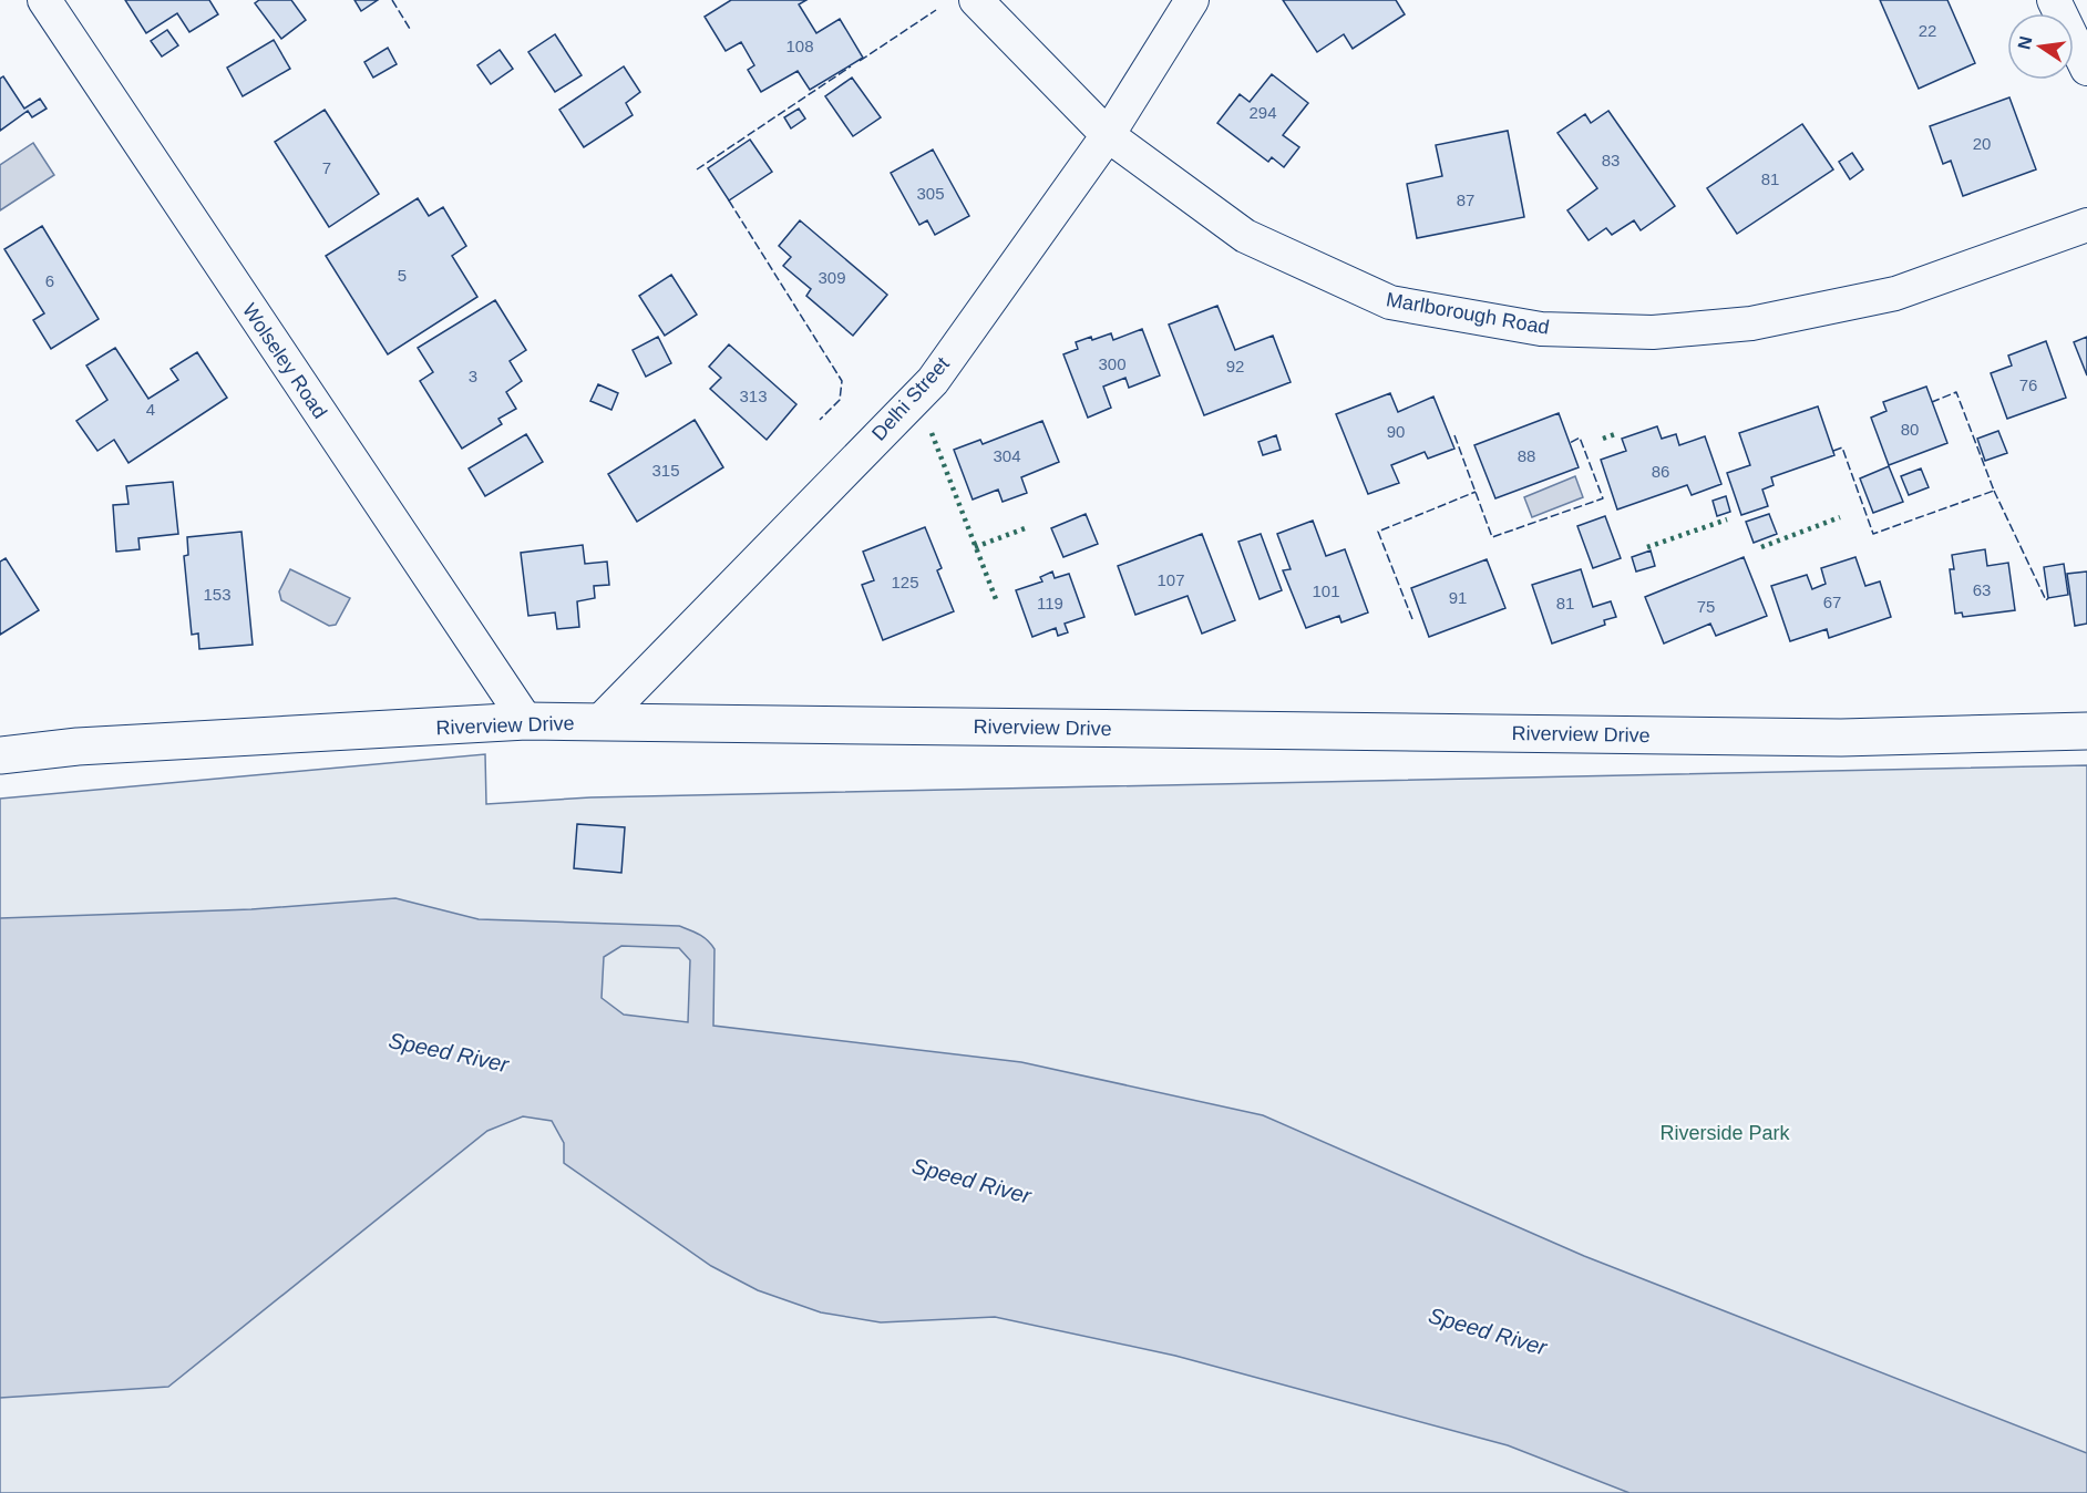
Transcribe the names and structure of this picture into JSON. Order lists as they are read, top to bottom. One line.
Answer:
{"streets":{"street":["Marlborough Road","Wolseley Road","Delhi Street","Riverview Drive"]},"crossings":[["Marlborough Road","Delhi Street"],["Wolseley Road","Riverview Drive"],["Delhi Street","Riverview Drive"]],"water":["Speed River"],"parks":["Riverside Park"],"house_numbers":["22","108","294","20","83","7","81","305","87","5","309","6","300","92","3","76","313","4","80","90","304","88","315","86","107","125","63","101","153","91","67","119","81","75"],"north":"left"}
